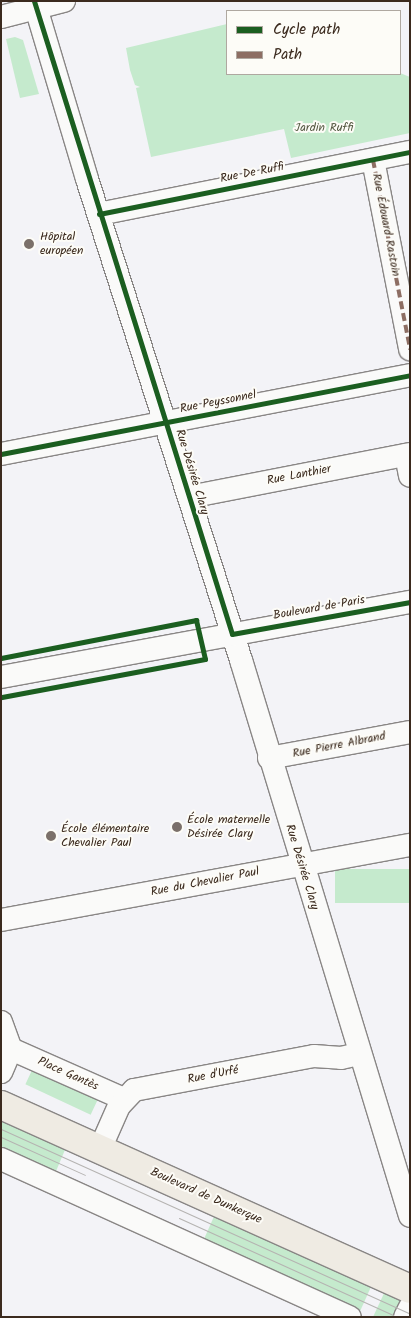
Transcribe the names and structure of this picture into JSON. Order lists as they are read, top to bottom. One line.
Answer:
{"streets":{"main road":["Boulevard de Dunkerque"],"street":["Rue De Ruffi","Rue Édouard Rastoin","Rue Peyssonnel","Rue Désirée Clary","Rue Lanthier","Boulevard de Paris","Rue Pierre Albrand","Rue du Chevalier Paul","Place Gantès","Rue d'Urfé"]},"crossings":[["Rue De Ruffi","Rue Édouard Rastoin"],["Rue De Ruffi","Rue Désirée Clary"],["Rue Peyssonnel","Rue Désirée Clary"],["Rue Désirée Clary","Rue Lanthier"],["Rue Désirée Clary","Boulevard de Paris"],["Rue Désirée Clary","Rue Pierre Albrand"],["Rue Désirée Clary","Rue du Chevalier Paul"],["Rue Désirée Clary","Rue d'Urfé"],["Place Gantès","Rue d'Urfé"]],"parks":["Jardin Ruffi"],"places":["Hôpital européen","École maternelle Désirée Clary","École élémentaire Chevalier Paul"],"legend":["Cycle path","Path"]}
